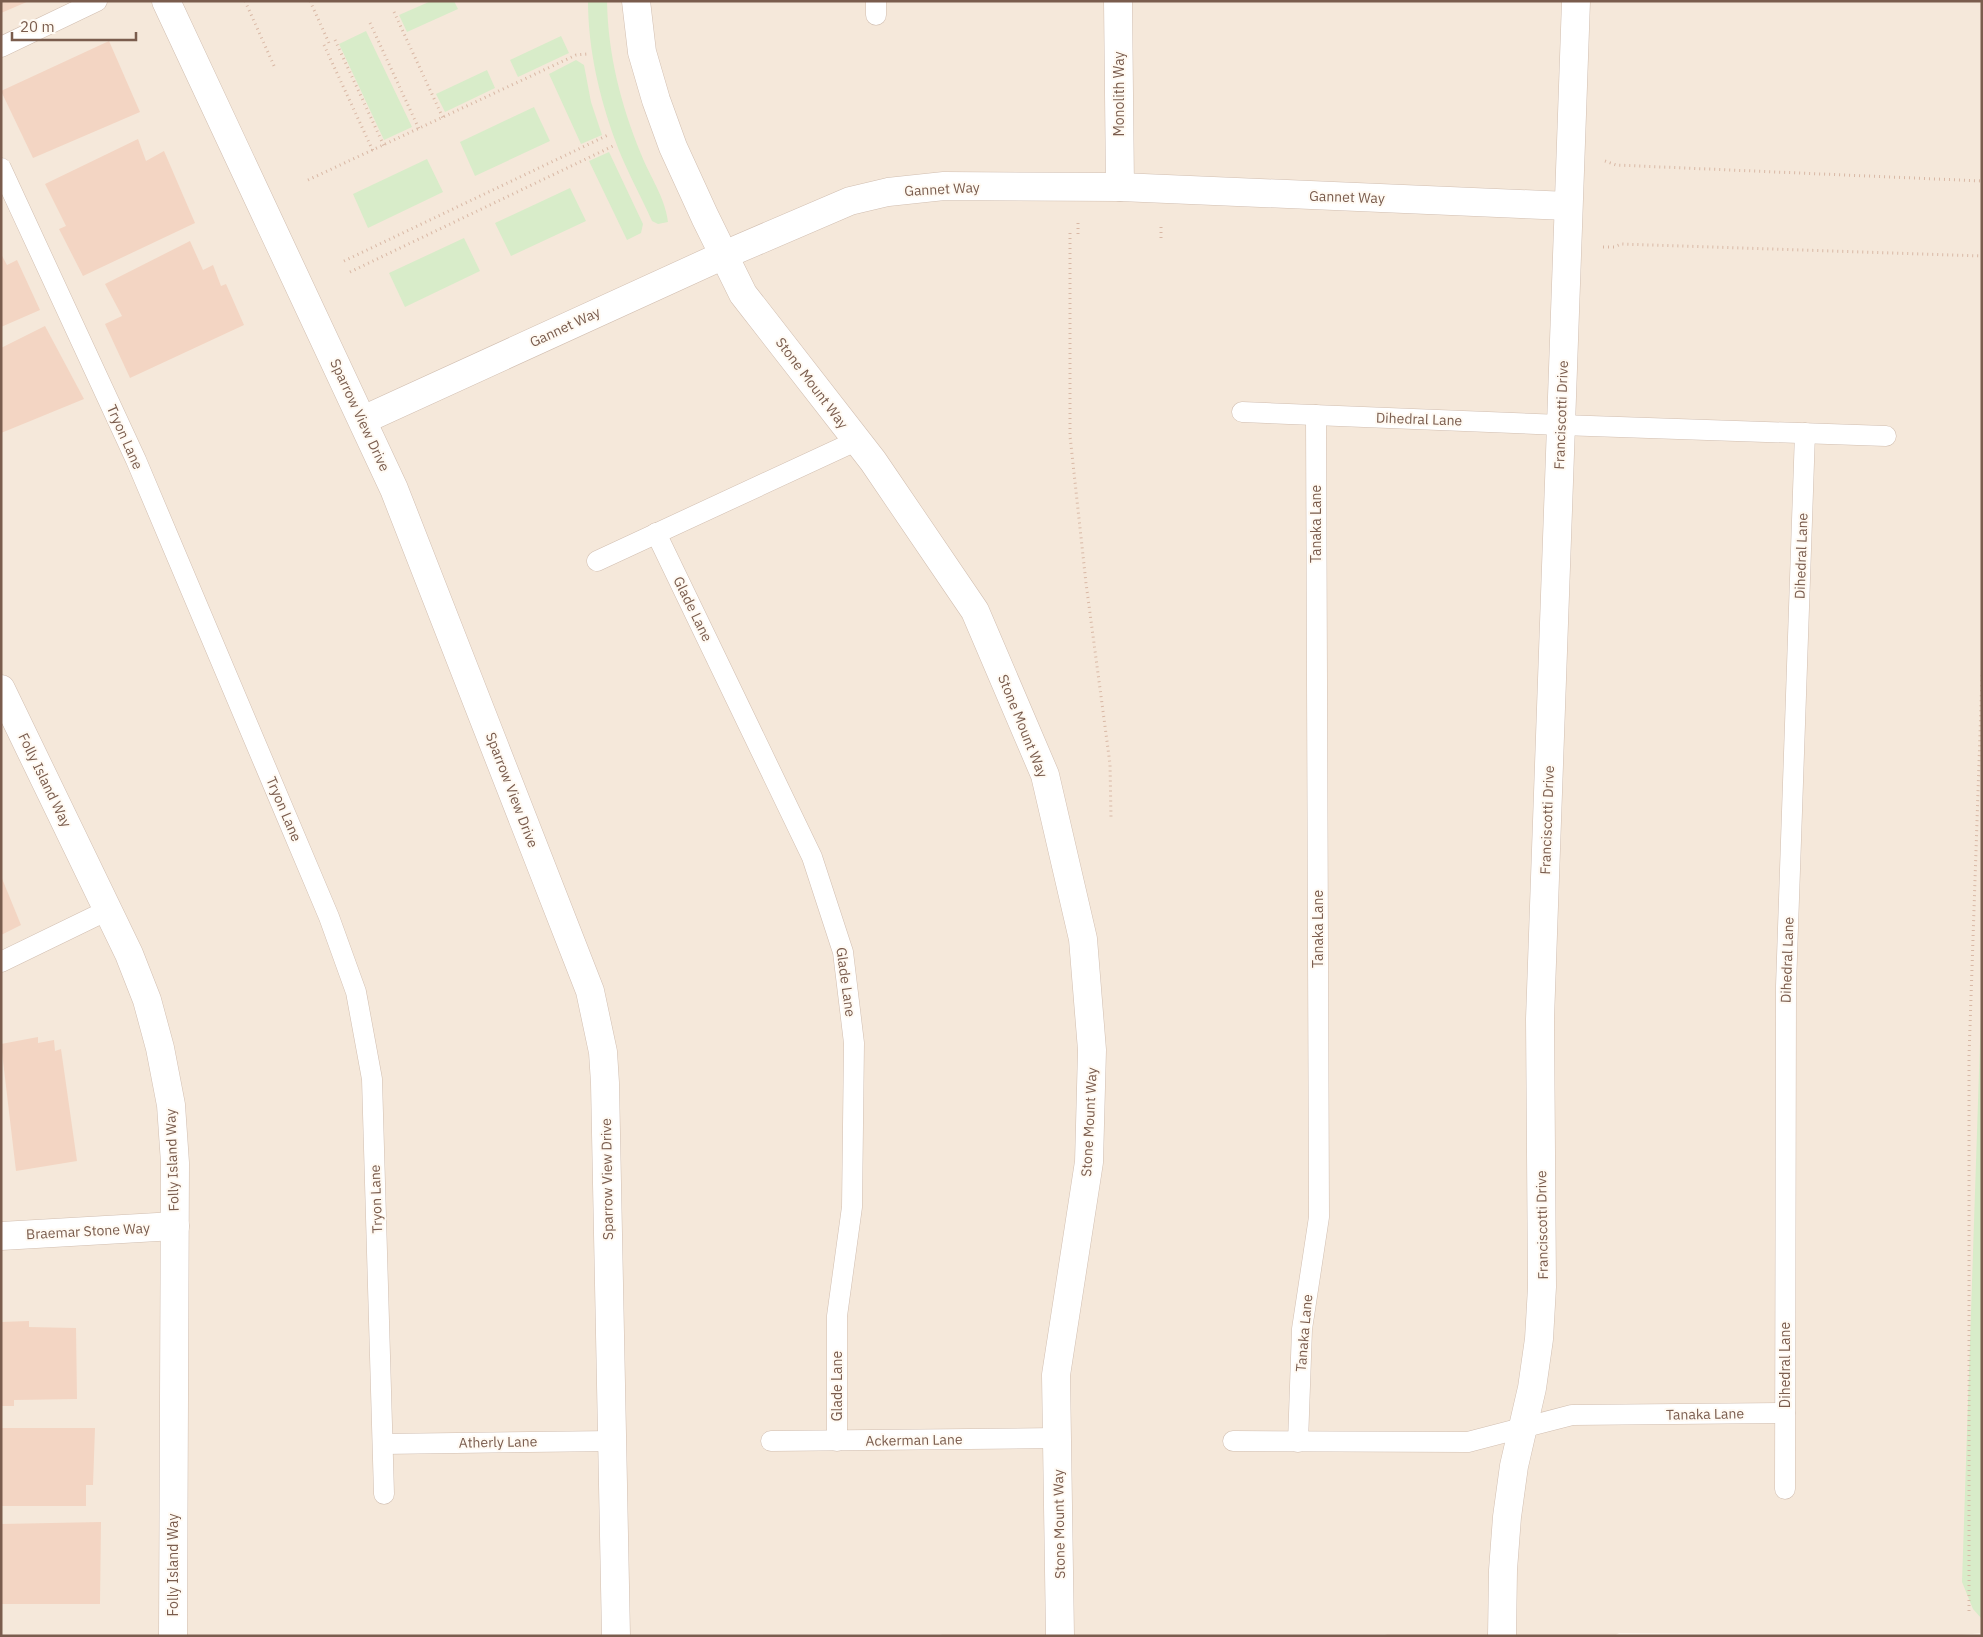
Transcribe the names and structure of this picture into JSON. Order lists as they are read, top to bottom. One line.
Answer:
{"streets":{"street":["Monolith Way","Gannet Way","Stone Mount Way","Sparrow View Drive","Franciscotti Drive","Folly Island Way","Braemar Stone Way"],"lane":["Dihedral Lane","Tryon Lane","Tanaka Lane","Glade Lane","Ackerman Lane","Atherly Lane"]},"crossings":[["Monolith Way","Gannet Way"],["Gannet Way","Stone Mount Way"],["Gannet Way","Sparrow View Drive"],["Gannet Way","Franciscotti Drive"],["Stone Mount Way","Ackerman Lane"],["Sparrow View Drive","Atherly Lane"],["Franciscotti Drive","Dihedral Lane"],["Franciscotti Drive","Tanaka Lane"],["Dihedral Lane","Tanaka Lane"],["Tryon Lane","Atherly Lane"],["Glade Lane","Ackerman Lane"],["Folly Island Way","Braemar Stone Way"]],"scale_bar":"20 m"}
